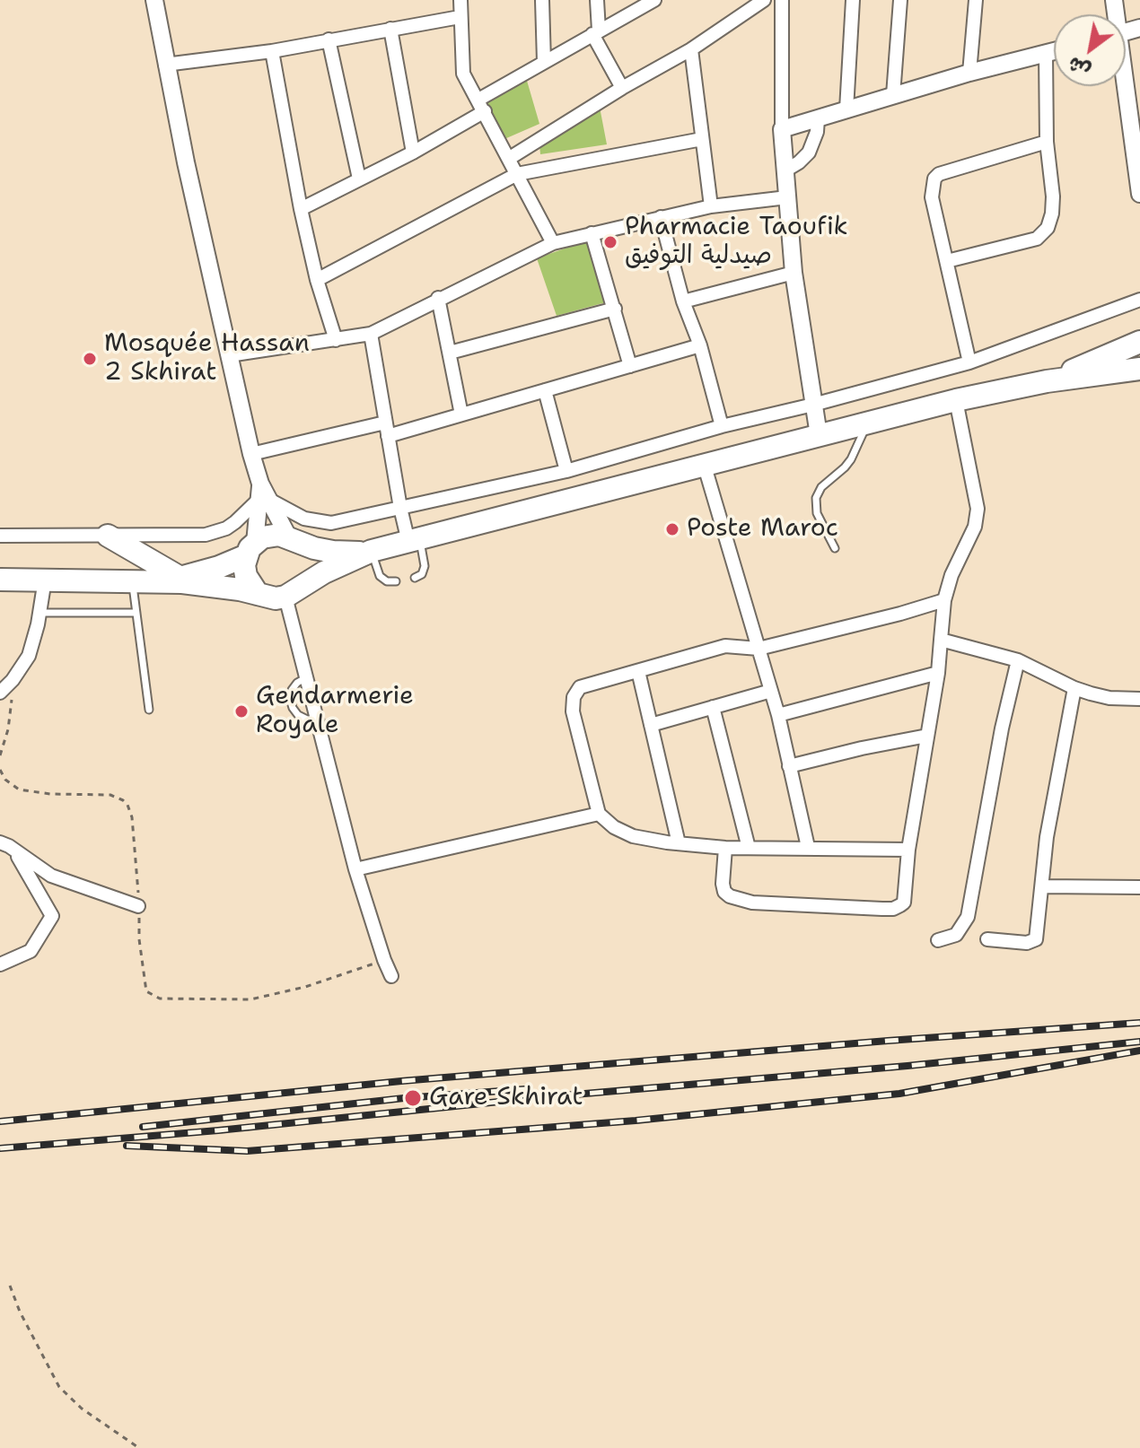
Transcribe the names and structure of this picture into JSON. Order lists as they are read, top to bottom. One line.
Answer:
{"places":["Pharmacie Taoufik صيدلية التوفيق","Mosquée Hassan 2 Skhirat","Poste Maroc","Gendarmerie Royale","Gare Skhirat"],"north":"bottom left"}
